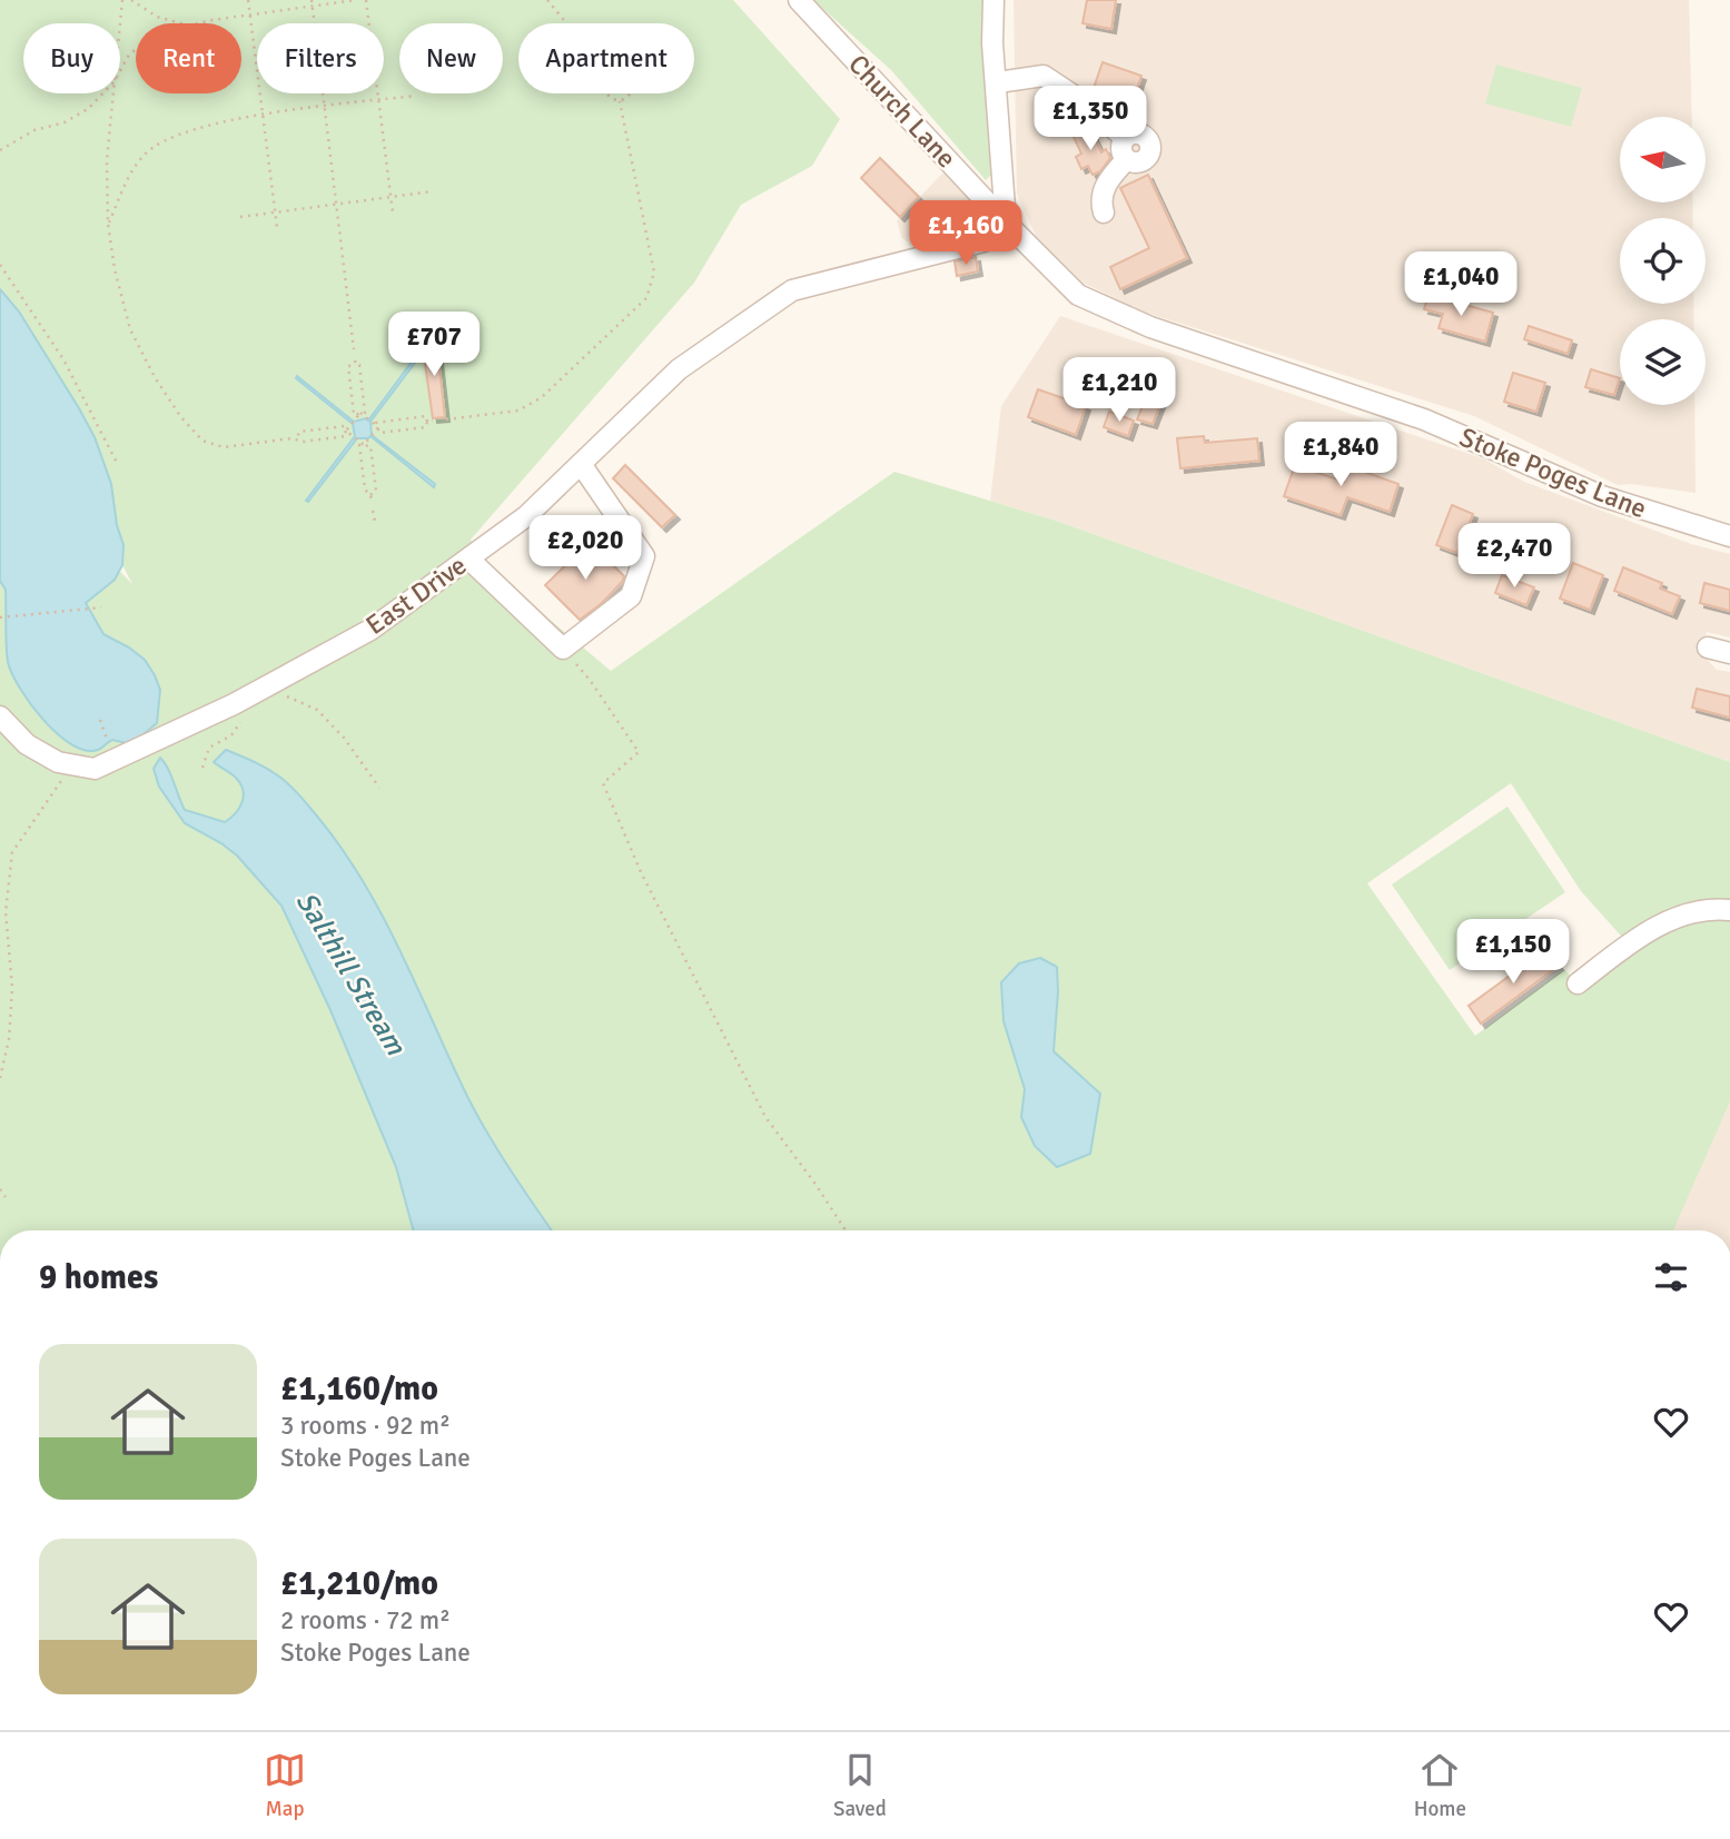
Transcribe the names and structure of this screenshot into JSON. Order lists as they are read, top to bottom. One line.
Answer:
{"streets":{"street":["Church Lane","Stoke Poges Lane","East Drive"]},"crossings":[["Church Lane","Stoke Poges Lane"],["Church Lane","East Drive"],["Stoke Poges Lane","East Drive"]],"water":["Salthill Stream"],"north":"left","page":{"chip":["Buy","Rent","Filters","New","Apartment"],"price":["£1,350","£1,160","£1,040","£707","£1,210","£1,840","£2,020","£2,470","£1,150"],"heading":"9 homes","list":[{"name":"£1,160/mo","note":"3 rooms · 92 m² · Stoke Poges Lane"},{"name":"£1,210/mo","note":"2 rooms · 72 m² · Stoke Poges Lane"}],"tabs":["Map","Saved","Home"]}}
